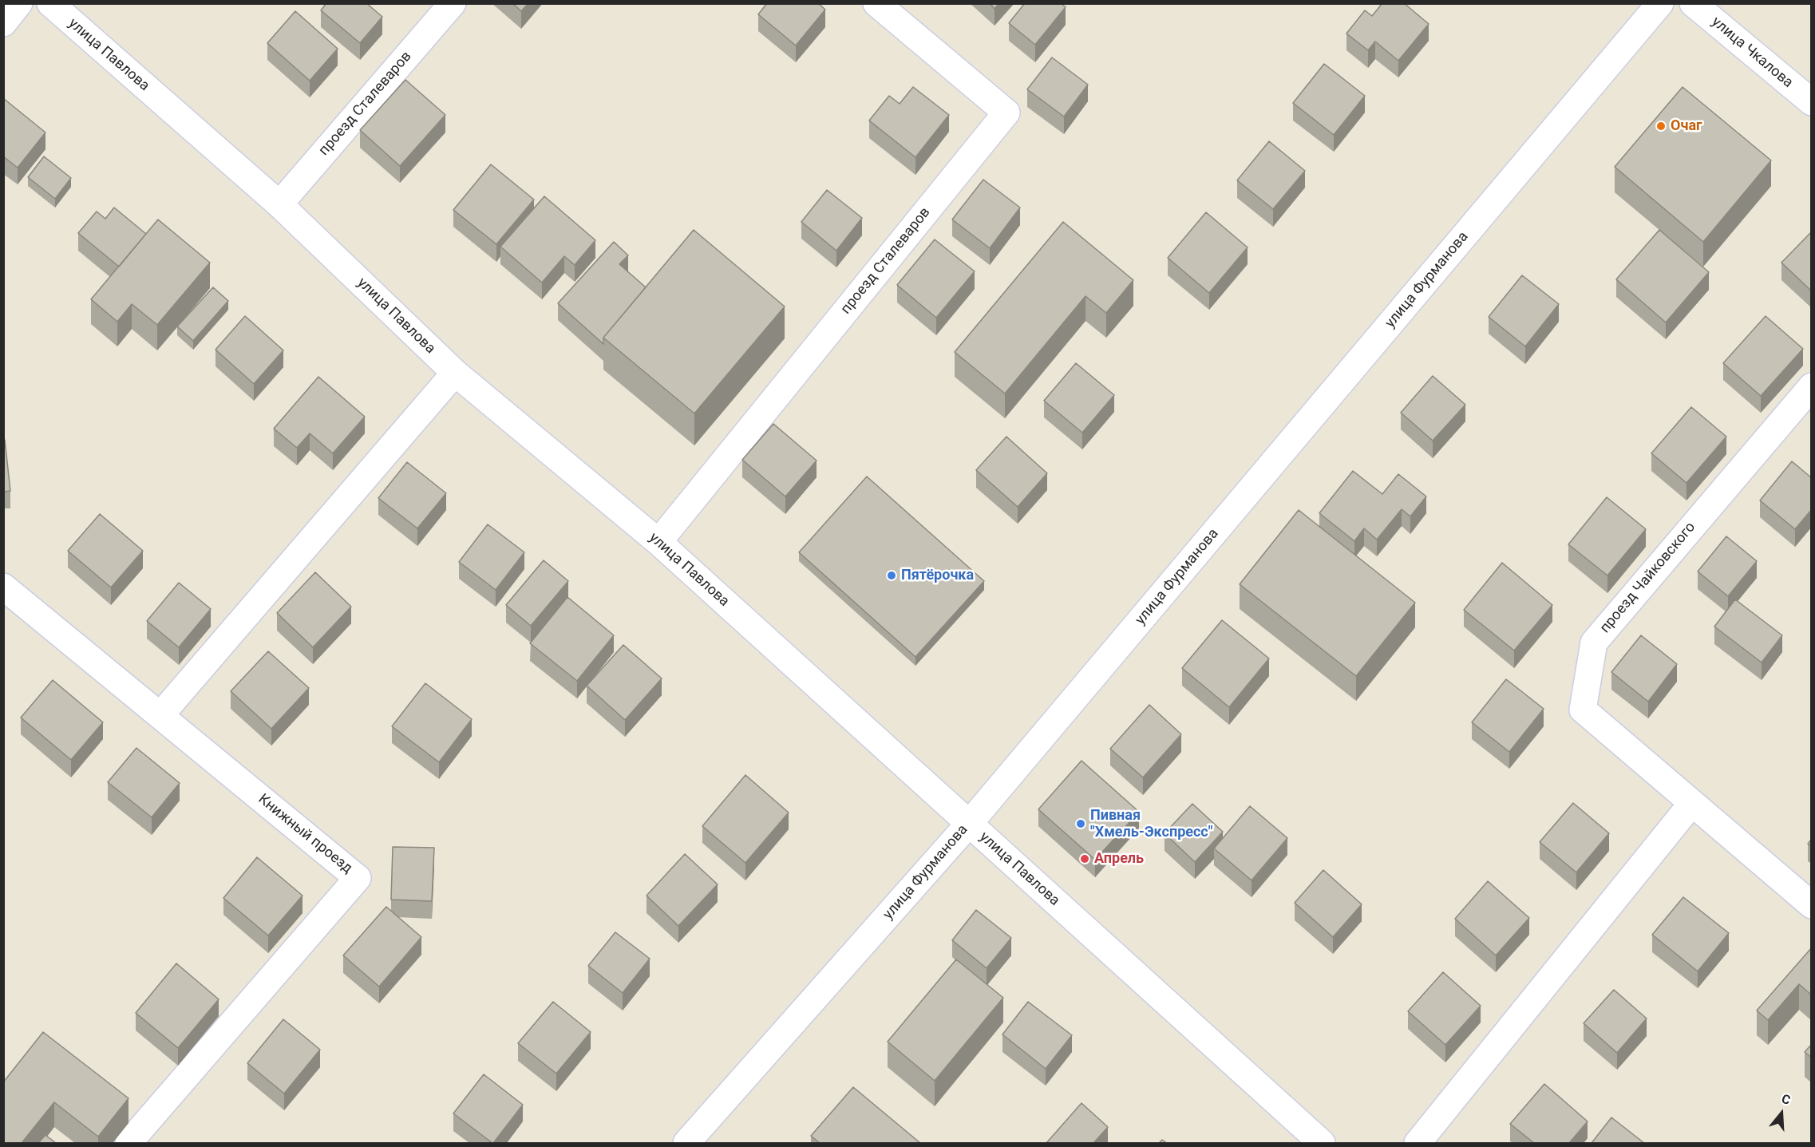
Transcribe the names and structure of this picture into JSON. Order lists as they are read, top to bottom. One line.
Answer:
{"streets":{"street":["улица Чкалова","улица Павлова","проезд Сталеваров","улица Фурманова","проезд Чайковского","Книжный проезд"]},"crossings":[["улица Павлова","проезд Сталеваров"],["улица Павлова","улица Фурманова"]],"places":["Очаг","Пятёрочка","Пивная \"Хмель-Экспресс\"","Апрель"],"north":"top"}
